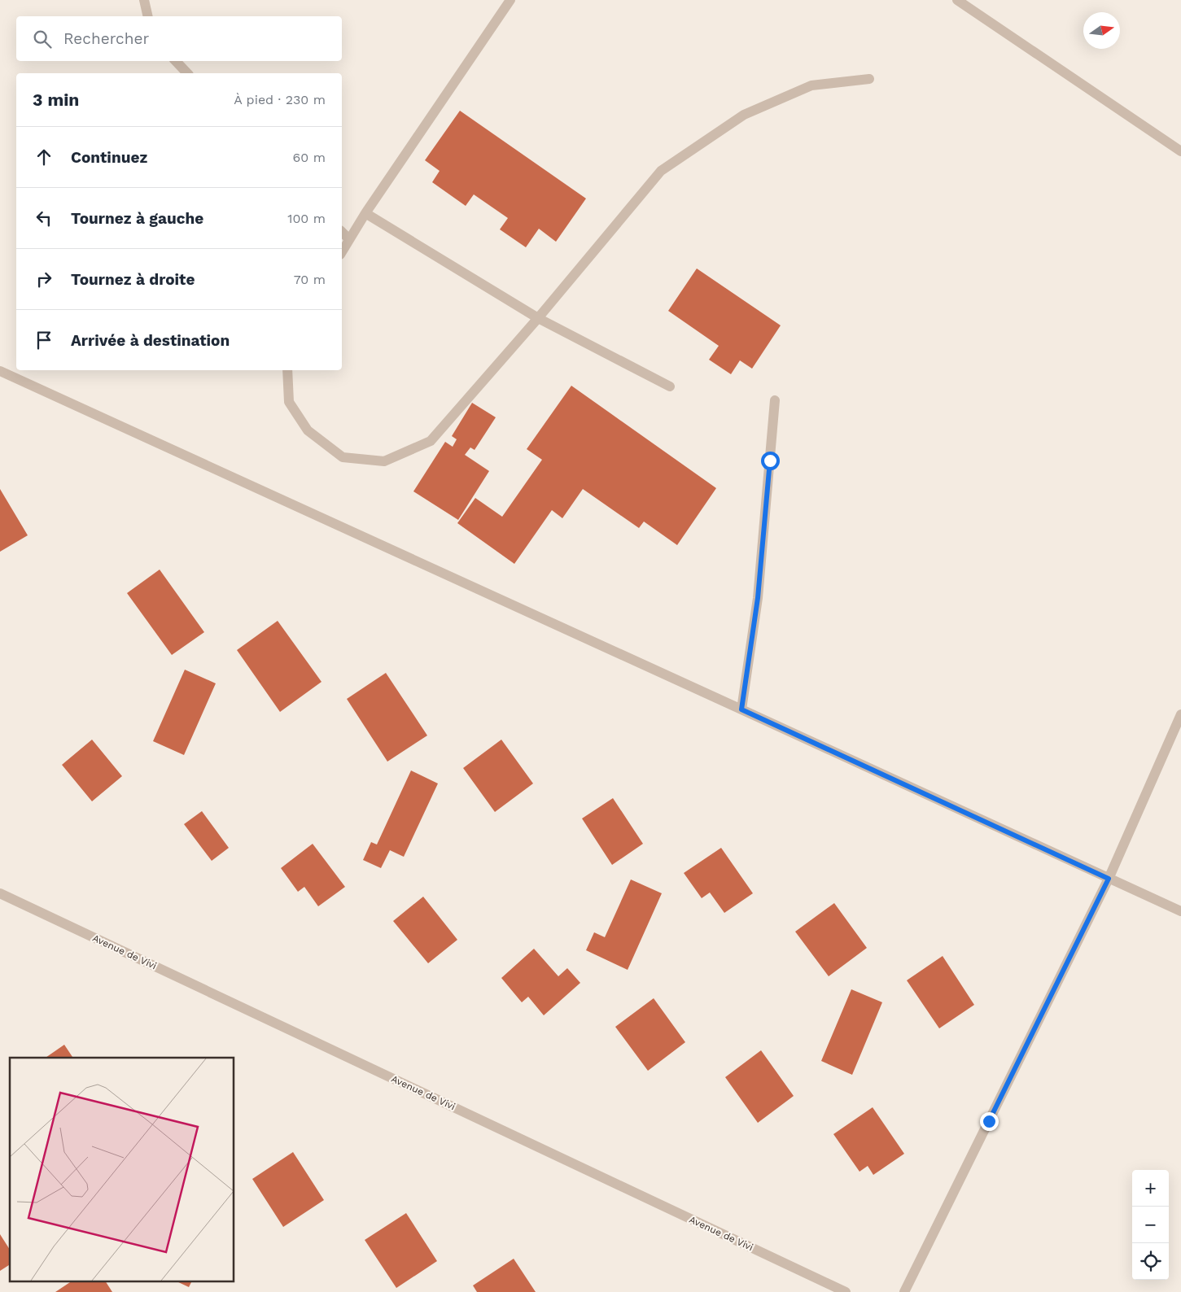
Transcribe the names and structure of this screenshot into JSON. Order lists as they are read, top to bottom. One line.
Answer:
{"streets":{"street":["Avenue de Vivi"]},"north":"right","page":{"search":"Rechercher","heading":["3 min","À pied · 230 m"],"list":[["Continuez","60 m"],["Tournez à gauche","100 m"],["Tournez à droite","70 m"],"Arrivée à destination"],"map_buttons":["+","−"]}}
